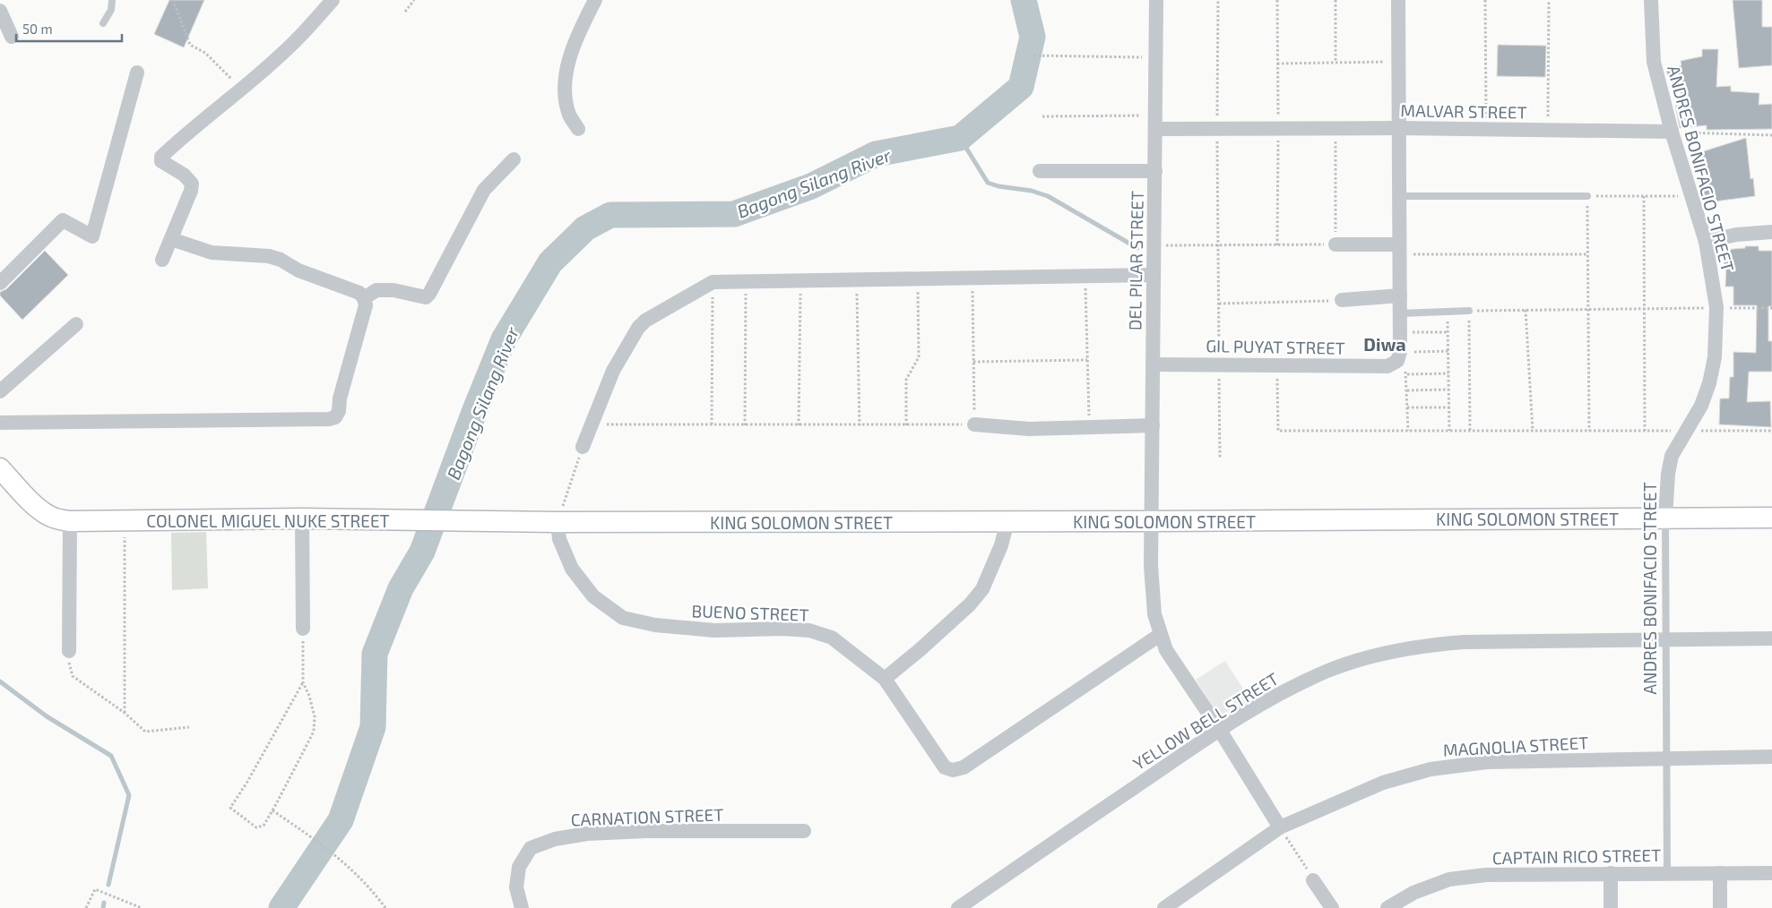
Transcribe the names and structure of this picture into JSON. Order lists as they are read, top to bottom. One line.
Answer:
{"streets":{"street":["MALVAR STREET","ANDRES BONIFACIO STREET","DEL PILAR STREET","GIL PUYAT STREET","KING SOLOMON STREET","COLONEL MIGUEL NUKE STREET","BUENO STREET","YELLOW BELL STREET","MAGNOLIA STREET","CARNATION STREET","CAPTAIN RICO STREET"]},"crossings":[["MALVAR STREET","ANDRES BONIFACIO STREET"],["MALVAR STREET","DEL PILAR STREET"],["ANDRES BONIFACIO STREET","KING SOLOMON STREET"],["ANDRES BONIFACIO STREET","YELLOW BELL STREET"],["ANDRES BONIFACIO STREET","MAGNOLIA STREET"],["ANDRES BONIFACIO STREET","CAPTAIN RICO STREET"],["DEL PILAR STREET","GIL PUYAT STREET"],["DEL PILAR STREET","KING SOLOMON STREET"],["DEL PILAR STREET","BUENO STREET"],["DEL PILAR STREET","YELLOW BELL STREET"],["DEL PILAR STREET","MAGNOLIA STREET"],["KING SOLOMON STREET","COLONEL MIGUEL NUKE STREET"],["KING SOLOMON STREET","BUENO STREET"],["COLONEL MIGUEL NUKE STREET","BUENO STREET"]],"districts":["Diwa"],"water":["Bagong Silang River"],"scale_bar":"50 m"}
